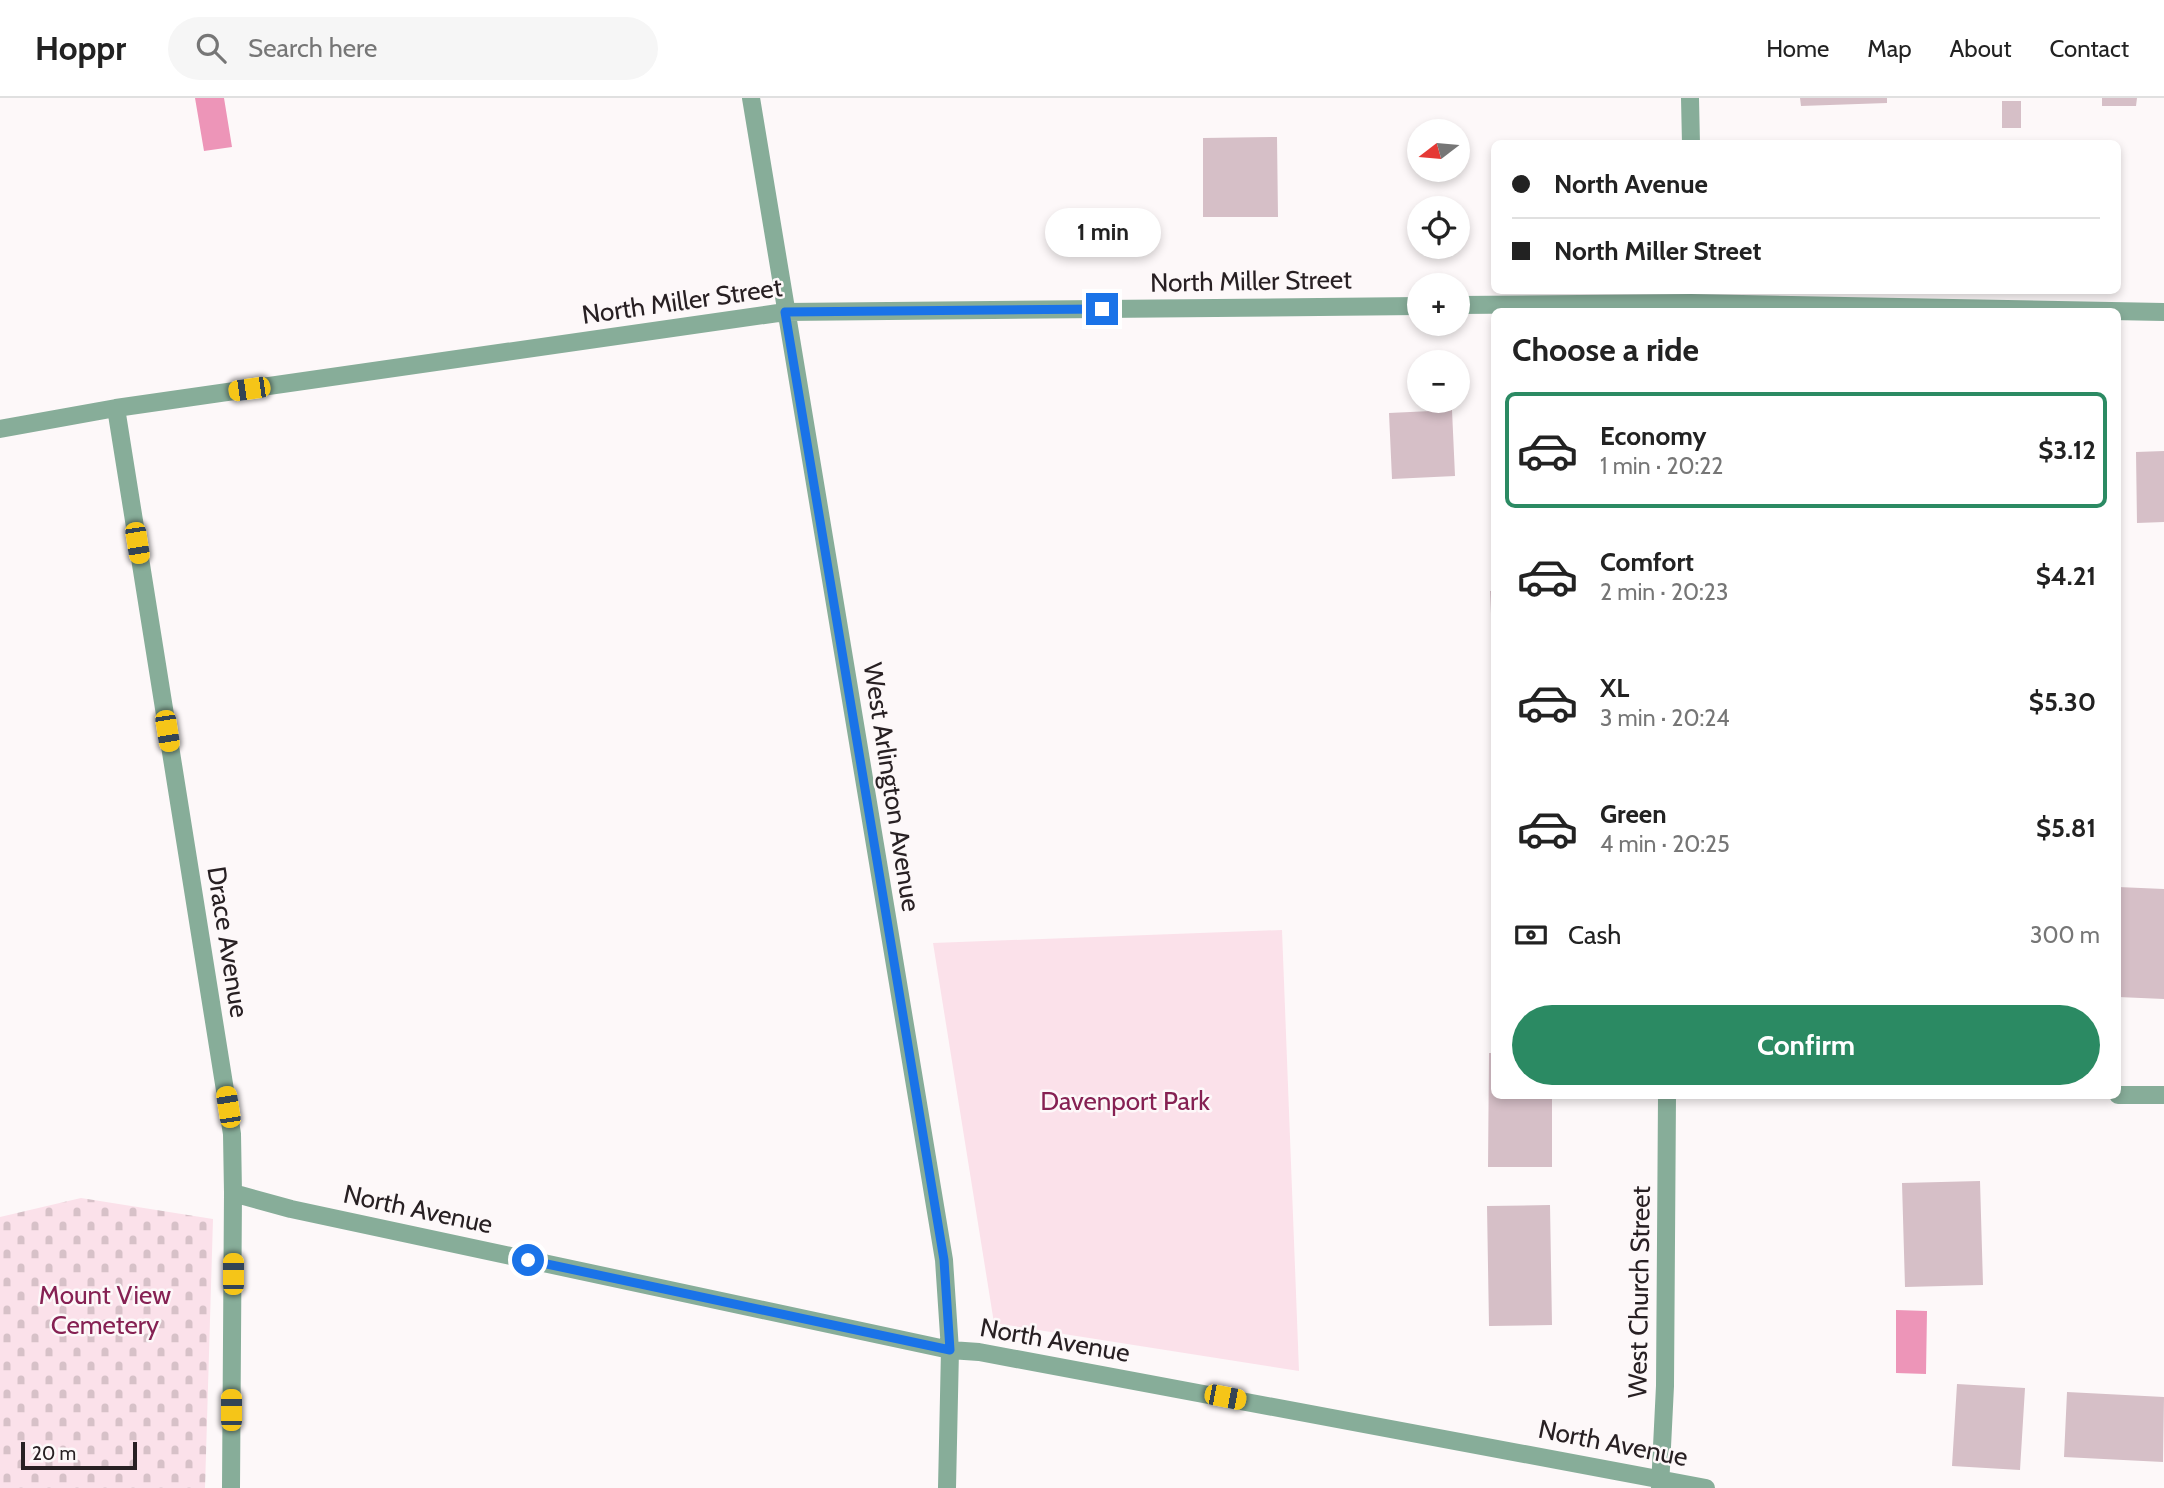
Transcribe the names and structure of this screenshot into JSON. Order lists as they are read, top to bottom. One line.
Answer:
{"streets":{"street":["North Miller Street","West Arlington Avenue","Drace Avenue","North Avenue","West Church Street"]},"crossings":[["North Miller Street","West Arlington Avenue"],["North Miller Street","Drace Avenue"],["West Arlington Avenue","North Avenue"],["Drace Avenue","North Avenue"],["North Avenue","West Church Street"]],"parks":["Davenport Park","Mount View Cemetery"],"scale_bar":"20 m","north":"left","page":{"header":"Hoppr","search":"Search here","nav":["Home","Map","About","Contact"],"map_buttons":["+","−"],"banner":["North Avenue","North Miller Street"],"bubble":"1 min","heading":"Choose a ride","list":[{"name":"Economy","note":"1 min · 20:22","value":"$3.12"},{"name":"Comfort","note":"2 min · 20:23","value":"$4.21"},{"name":"XL","note":"3 min · 20:24","value":"$5.30"},{"name":"Green","note":"4 min · 20:25","value":"$5.81"}],"pay":["Cash","300 m"],"buttons":"Confirm","scale":"20 m"}}
